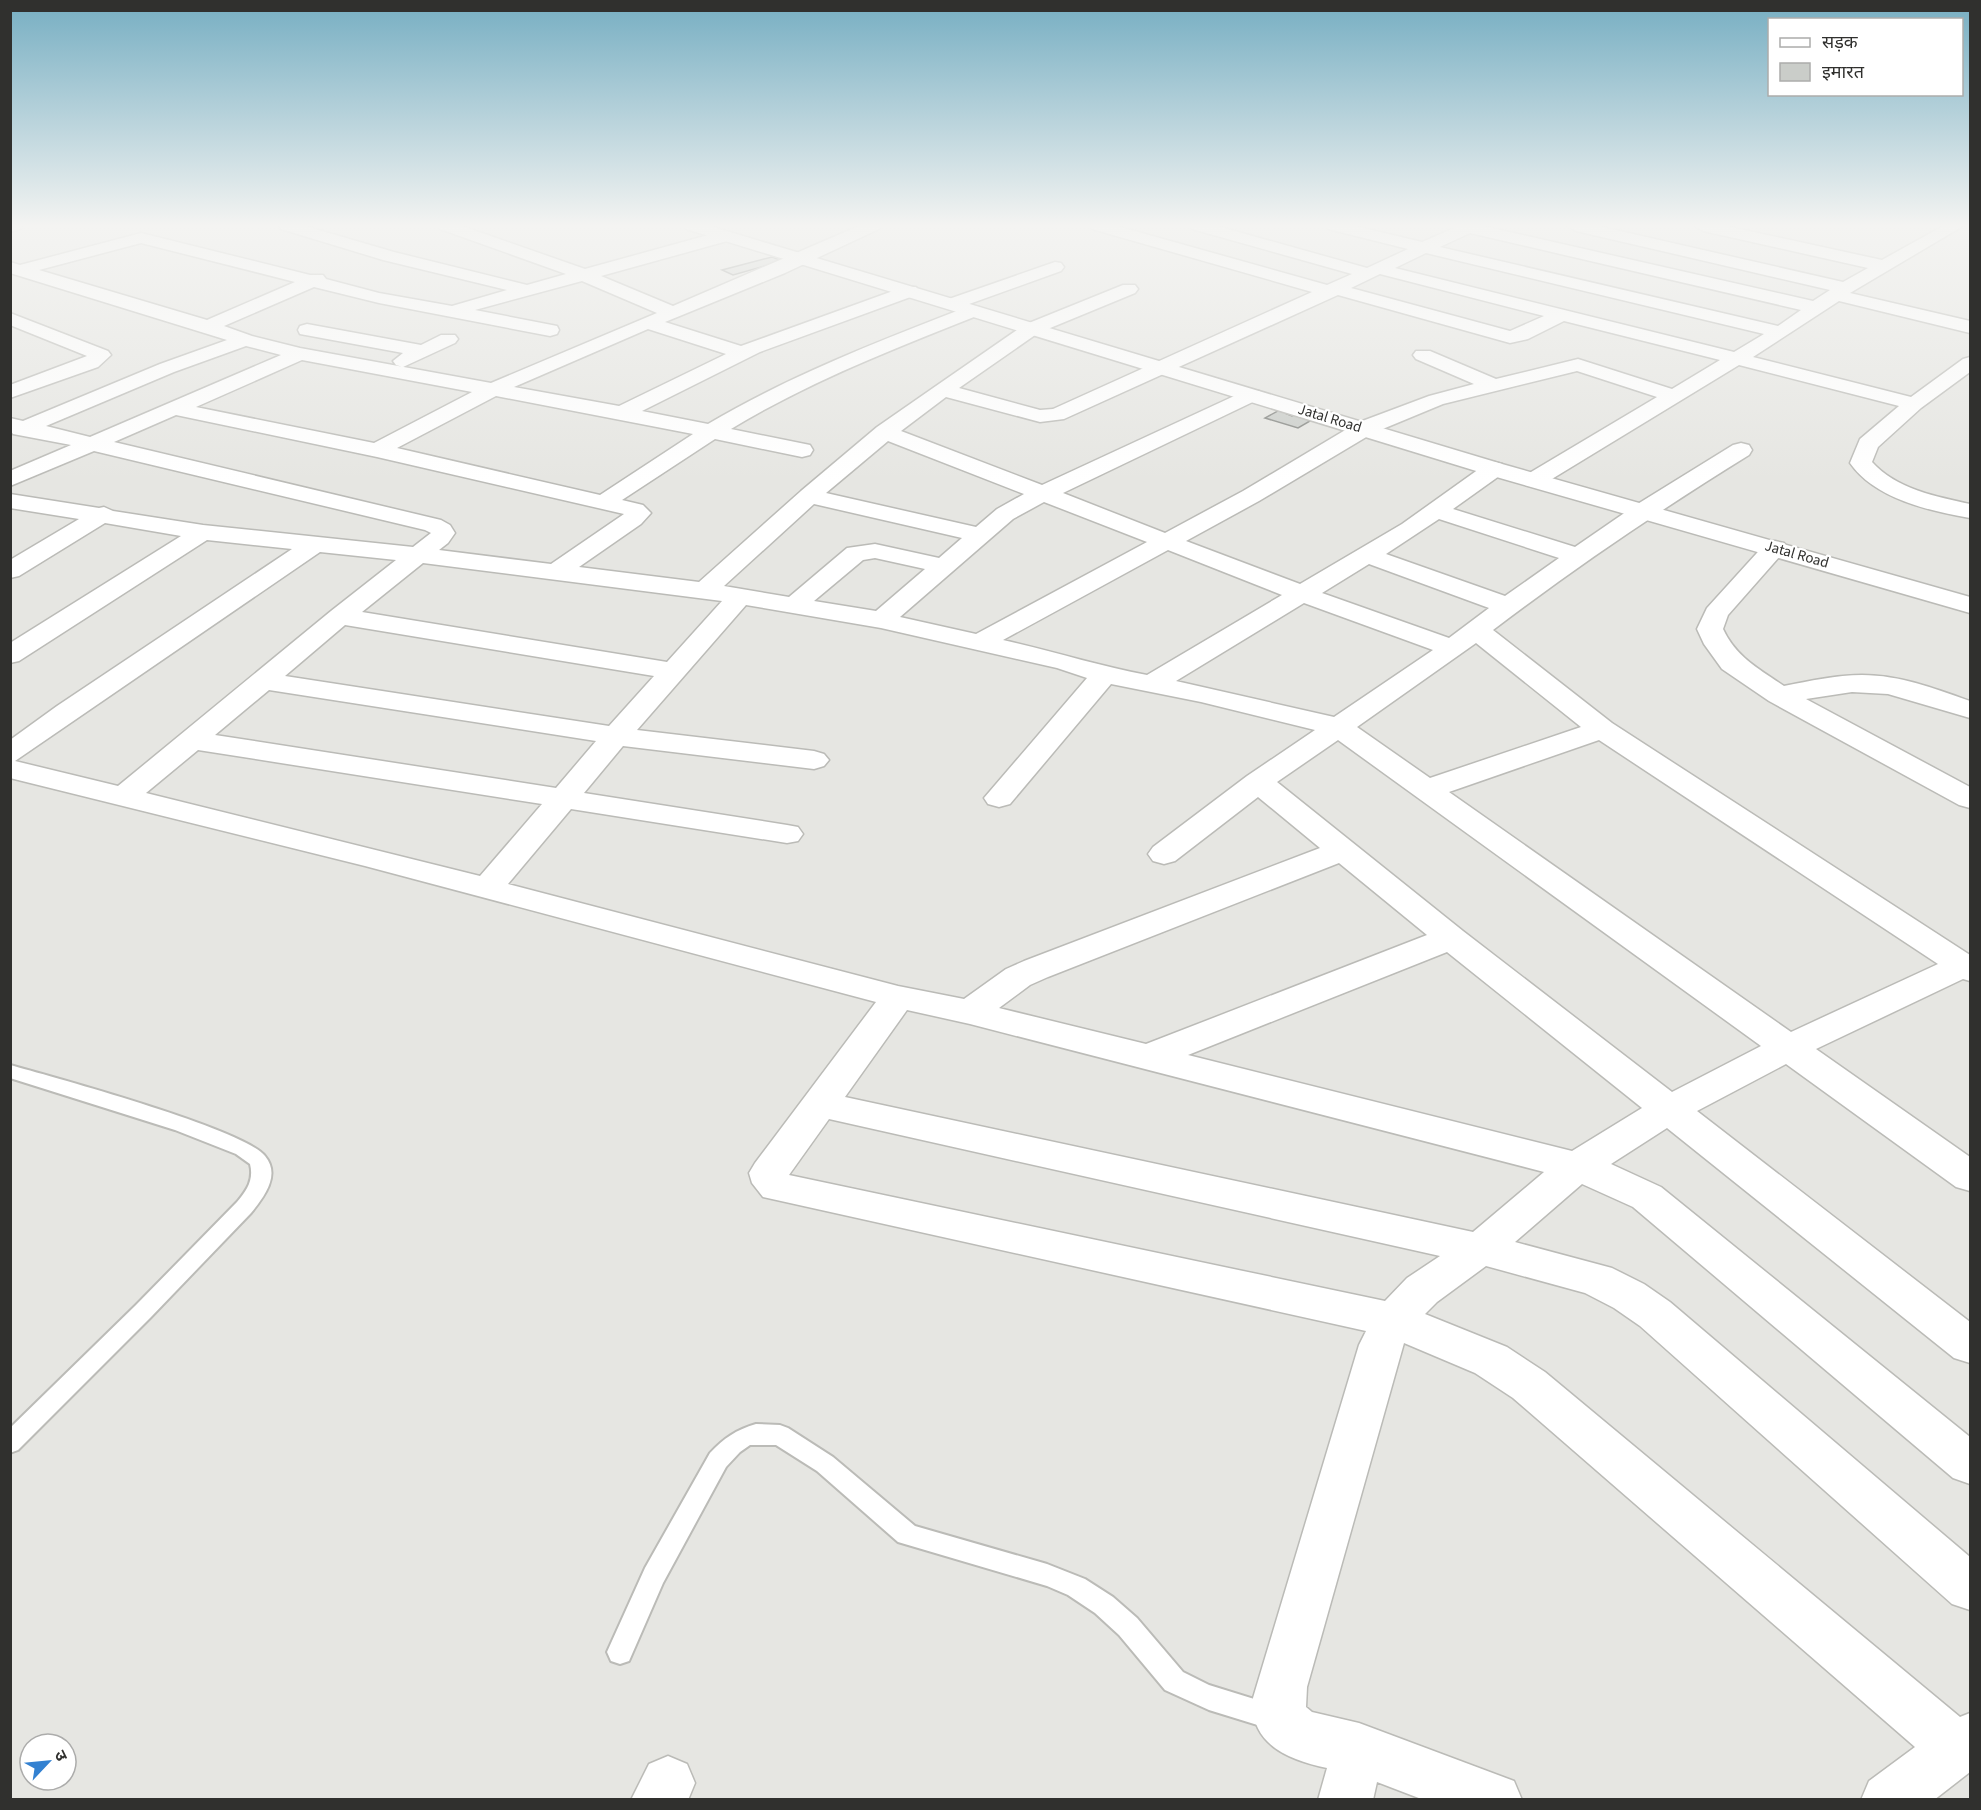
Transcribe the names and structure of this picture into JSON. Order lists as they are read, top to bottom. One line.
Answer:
{"streets":{"street":["Jatal Road"]},"legend":["सड़क","इमारत"],"north":"top right"}
